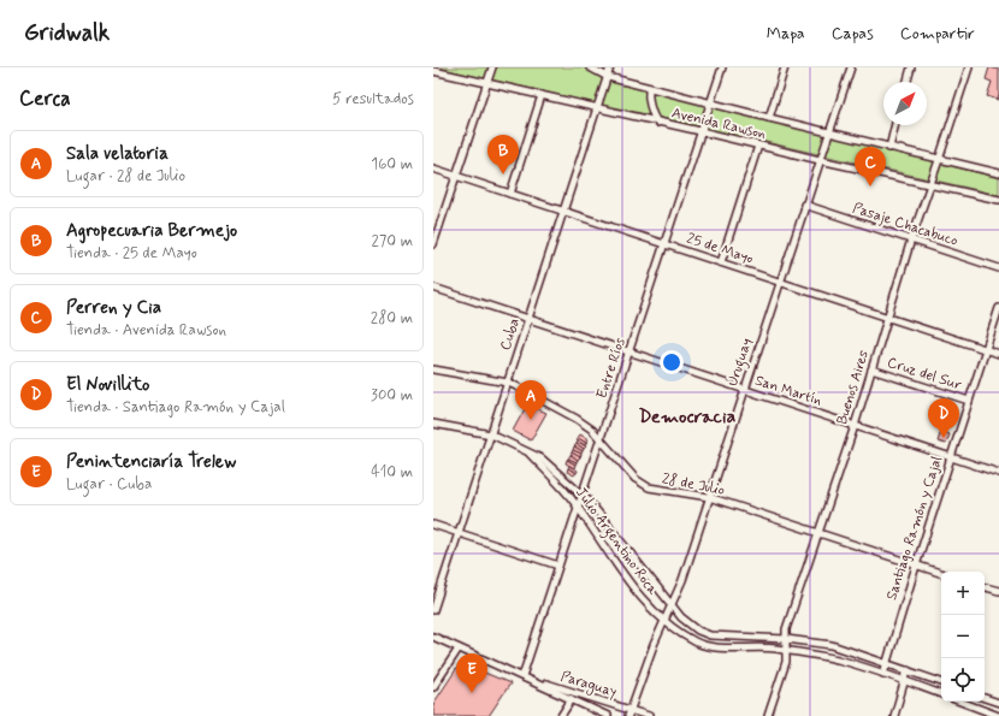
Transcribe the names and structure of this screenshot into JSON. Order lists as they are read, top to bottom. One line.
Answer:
{"streets":{"street":["Avenida Rawson","Pasaje Chacabuco","25 de Mayo","Cuba","Uruguay","Entre Ríos","Cruz del Sur","Buenos Aires","San Martín","28 de Julio","Santiago Ramón y Cajal","Julio Argentino Roca","Paraguay"]},"crossings":[["Avenida Rawson","Cuba"],["Avenida Rawson","Uruguay"],["Avenida Rawson","Entre Ríos"],["Avenida Rawson","Buenos Aires"],["Pasaje Chacabuco","Uruguay"],["Pasaje Chacabuco","Buenos Aires"],["25 de Mayo","Cuba"],["25 de Mayo","Uruguay"],["25 de Mayo","Entre Ríos"],["25 de Mayo","Buenos Aires"],["25 de Mayo","Santiago Ramón y Cajal"],["Cuba","San Martín"],["Cuba","28 de Julio"],["Cuba","Julio Argentino Roca"],["Uruguay","San Martín"],["Uruguay","28 de Julio"],["Uruguay","Julio Argentino Roca"],["Uruguay","Paraguay"],["Entre Ríos","San Martín"],["Entre Ríos","28 de Julio"],["Entre Ríos","Julio Argentino Roca"],["Entre Ríos","Paraguay"],["Cruz del Sur","Buenos Aires"],["Cruz del Sur","Santiago Ramón y Cajal"],["Buenos Aires","San Martín"],["Buenos Aires","28 de Julio"],["Buenos Aires","Julio Argentino Roca"],["San Martín","Santiago Ramón y Cajal"],["28 de Julio","Santiago Ramón y Cajal"],["Santiago Ramón y Cajal","Julio Argentino Roca"]],"districts":["Democracia"],"north":"top right","page":{"header":"Gridwalk","nav":["Mapa","Capas","Compartir"],"heading":["Cerca","5 resultados"],"list":[{"mark":"A","name":"Sala velatoria","note":"Lugar · 28 de Julio","value":"160 m"},{"mark":"B","name":"Agropecuaria Bermejo","note":"Tienda · 25 de Mayo","value":"270 m"},{"mark":"C","name":"Perren y Cia","note":"Tienda · Avenida Rawson","value":"280 m"},{"mark":"D","name":"El Novillito","note":"Tienda · Santiago Ramón y Cajal","value":"300 m"},{"mark":"E","name":"Penintenciaría Trelew","note":"Lugar · Cuba","value":"410 m"}],"pins":["B","C","A","D","E"],"map_buttons":["+","−"]}}
